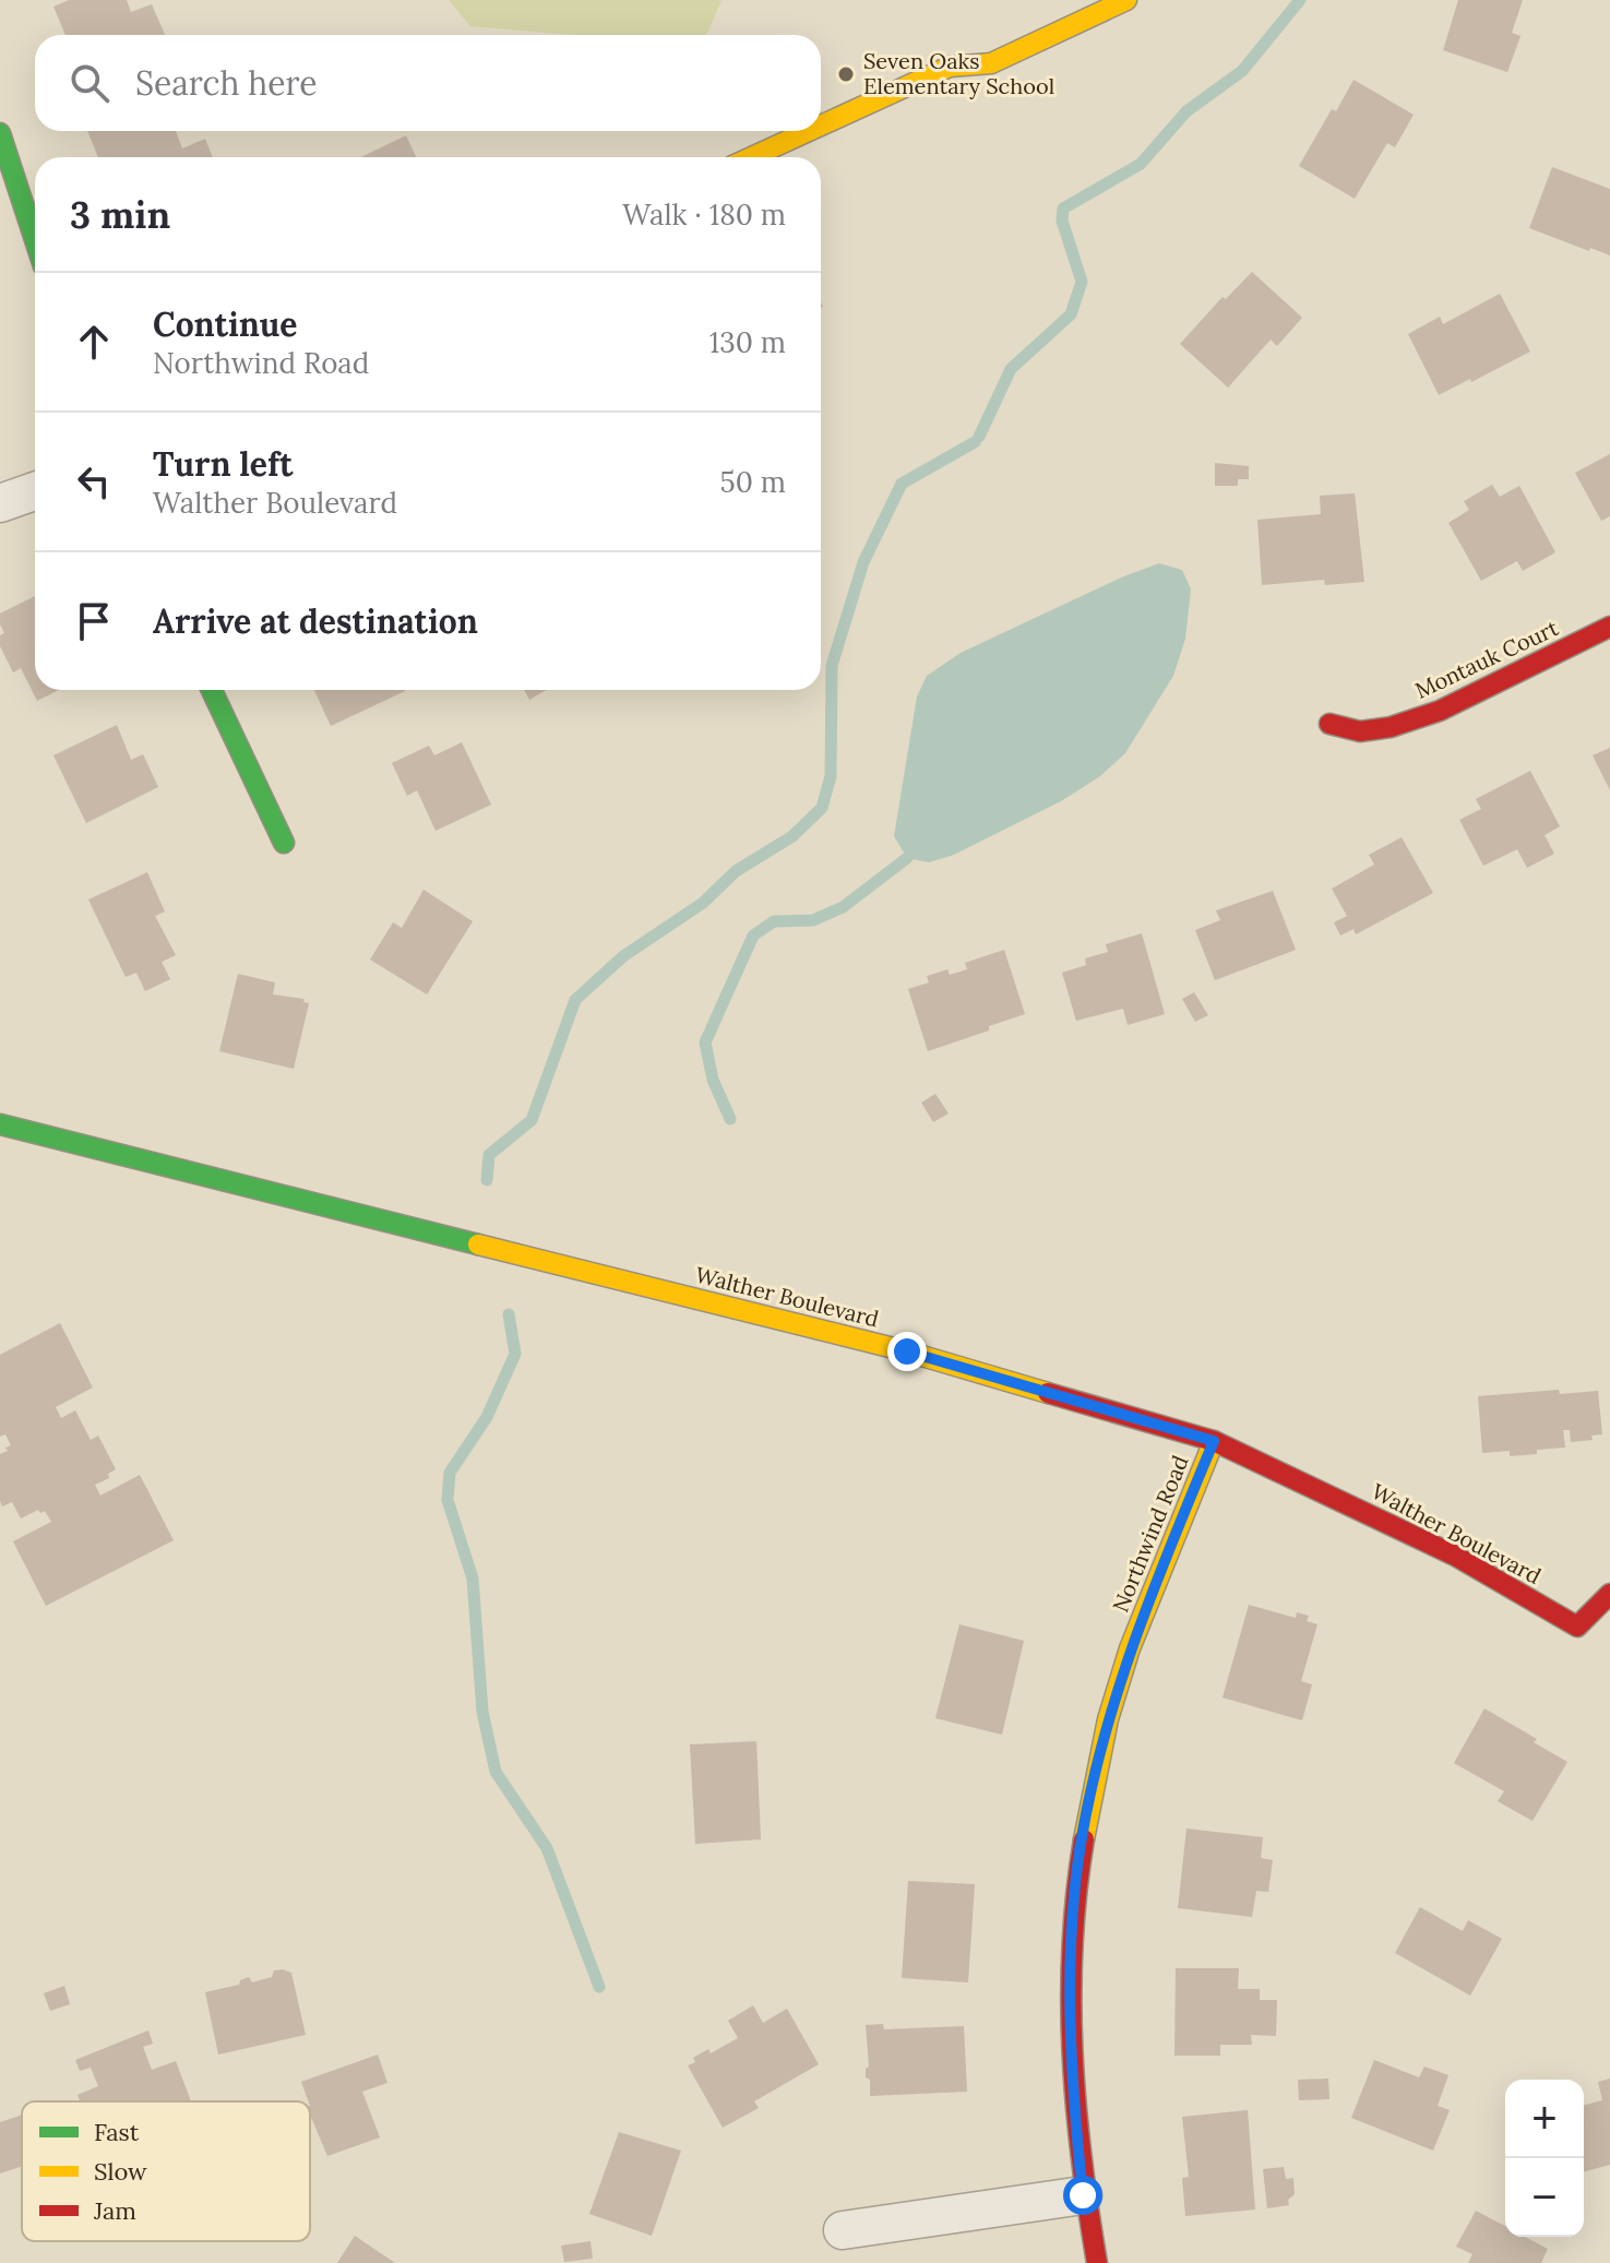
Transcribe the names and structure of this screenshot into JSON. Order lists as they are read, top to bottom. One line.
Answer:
{"streets":{"street":["Montauk Court","Walther Boulevard","Northwind Road"]},"crossings":[["Walther Boulevard","Northwind Road"]],"places":["Seven Oaks Elementary School"],"legend":["Fast","Slow","Jam"],"page":{"search":"Search here","heading":["3 min","Walk · 180 m"],"list":[["Continue","Northwind Road","130 m"],["Turn left","Walther Boulevard","50 m"],"Arrive at destination"],"map_buttons":["+","−"]}}
